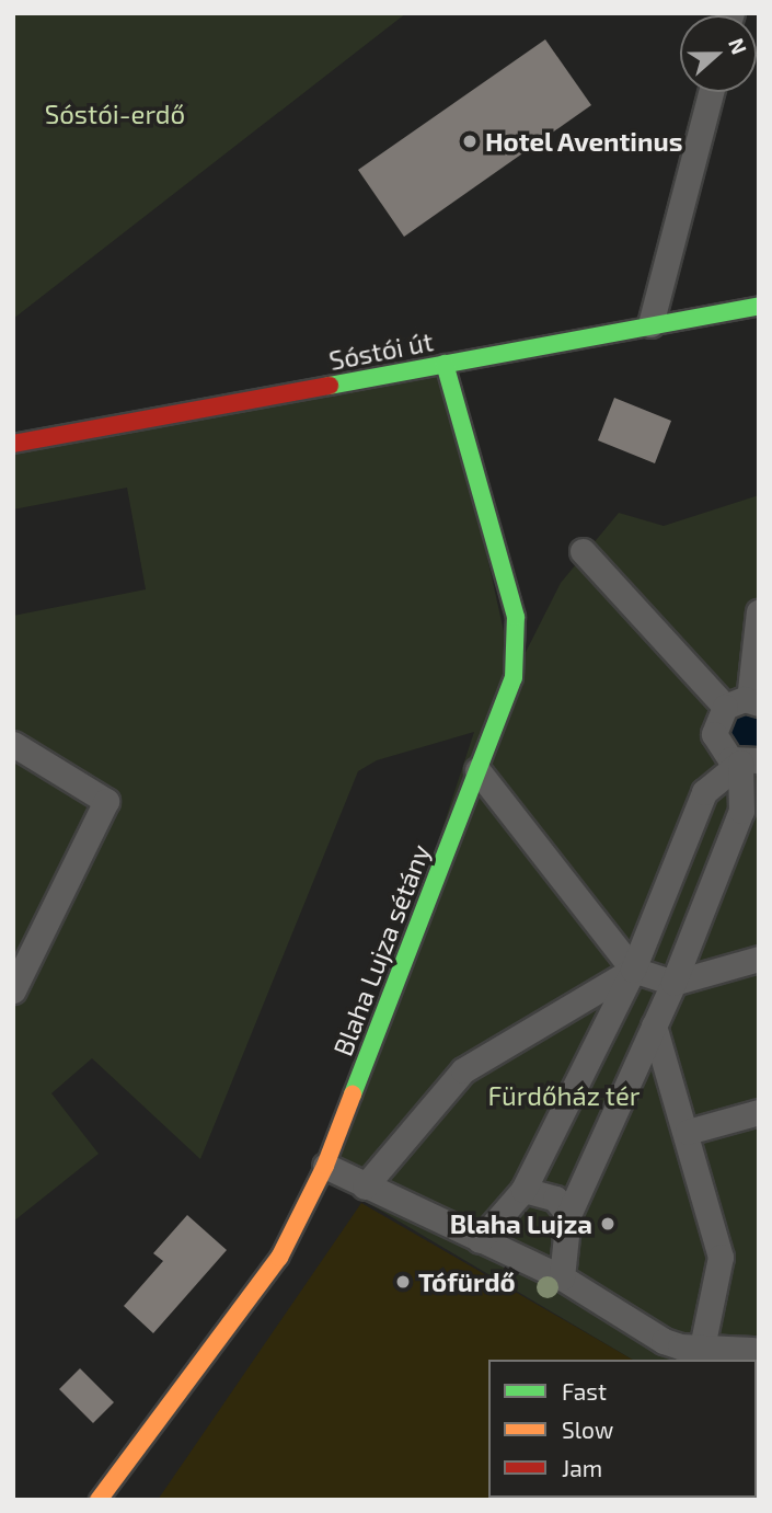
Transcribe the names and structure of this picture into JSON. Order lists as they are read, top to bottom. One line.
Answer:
{"streets":{"street":["Sóstói út","Blaha Lujza sétány"]},"crossings":[["Sóstói út","Blaha Lujza sétány"]],"parks":["Sóstói-erdő","Fürdőház tér"],"places":["Hotel Aventinus","Blaha Lujza","Tófürdő"],"legend":["Fast","Slow","Jam"],"north":"right"}
